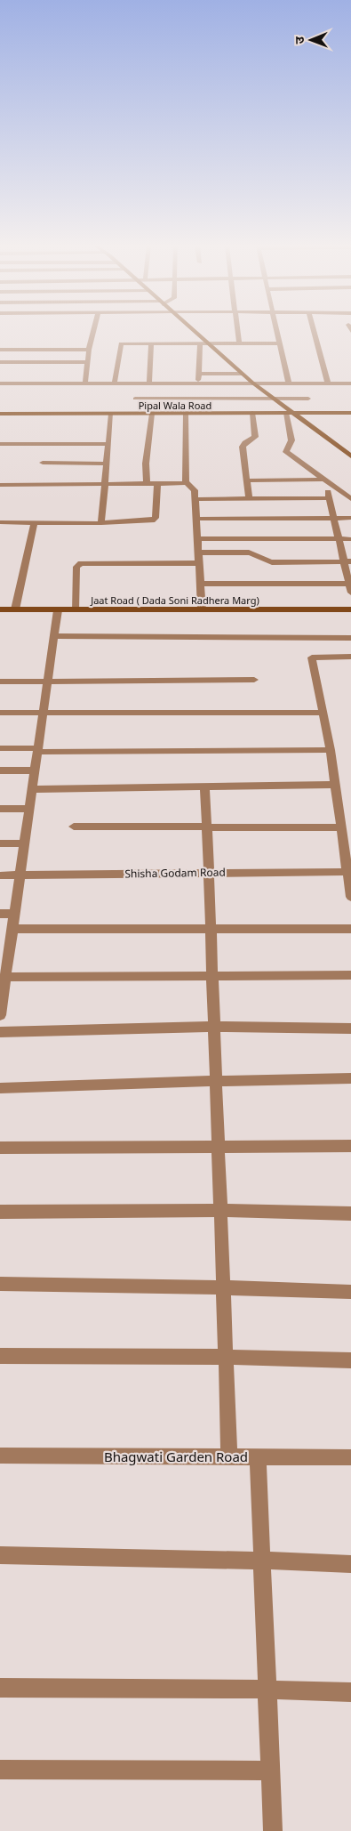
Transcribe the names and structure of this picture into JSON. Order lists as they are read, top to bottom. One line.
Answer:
{"streets":{"street":["Pipal Wala Road","Jaat Road ( Dada Soni Radhera Marg)","Shisha Godam Road","Bhagwati Garden Road"]},"north":"left"}
